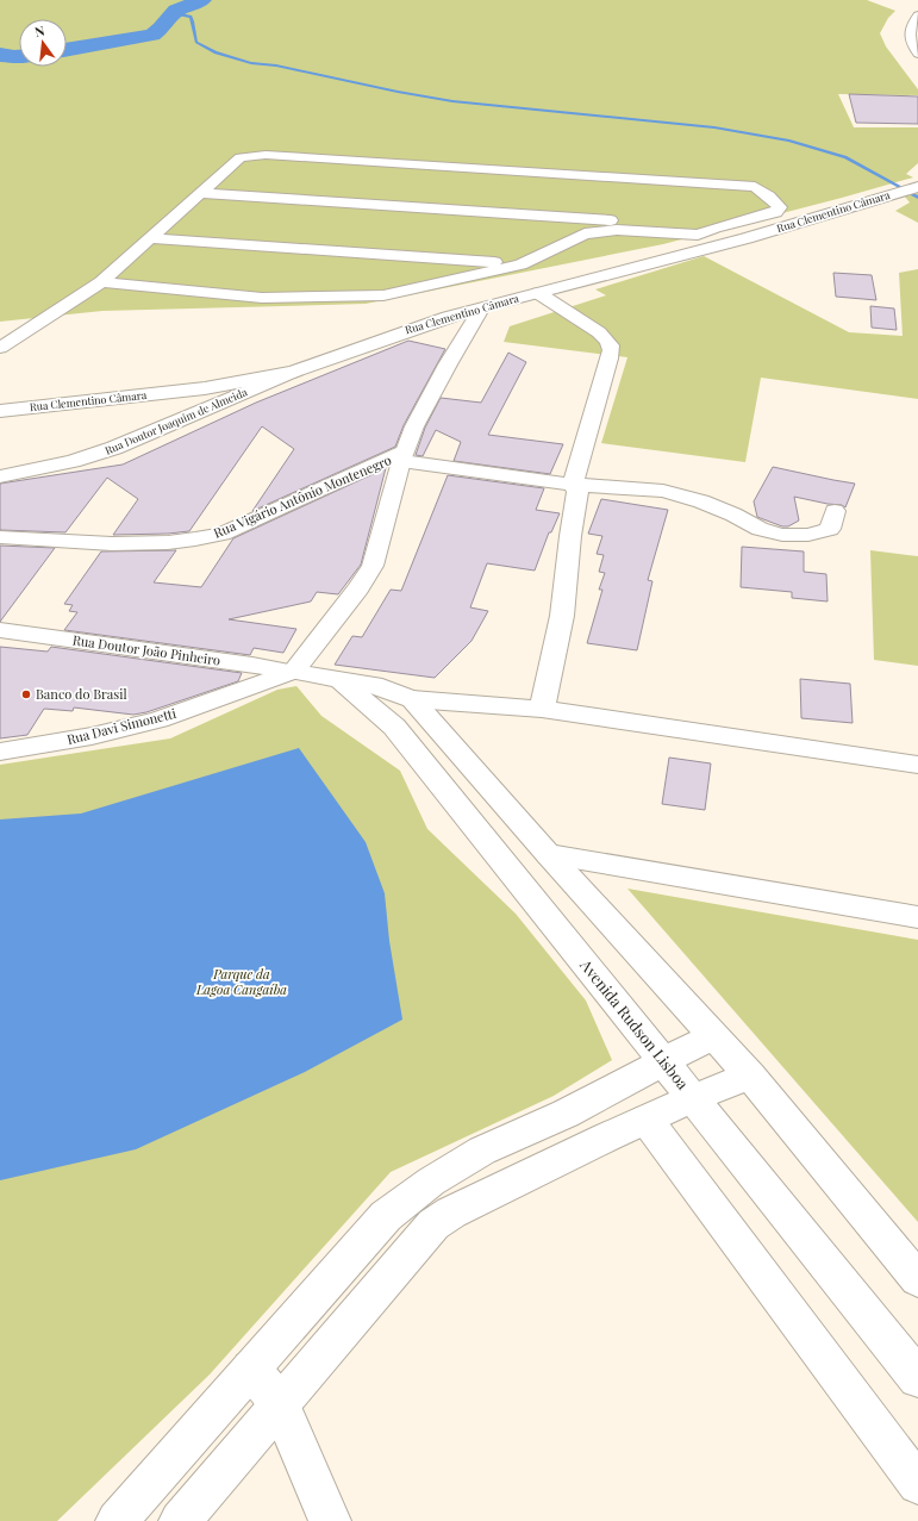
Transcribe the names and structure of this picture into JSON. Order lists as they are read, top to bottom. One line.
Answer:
{"streets":{"street":["Rua Clementino Câmara","Rua Doutor Joaquim de Almeida","Rua Vigário Antônio Montenegro","Rua Doutor João Pinheiro","Rua Davi Simonetti","Avenida Rudson Lisboa"]},"crossings":[["Rua Clementino Câmara","Rua Doutor Joaquim de Almeida"],["Rua Doutor João Pinheiro","Rua Davi Simonetti"],["Rua Doutor João Pinheiro","Avenida Rudson Lisboa"],["Rua Davi Simonetti","Avenida Rudson Lisboa"]],"parks":["Parque da Lagoa Cangaíba"],"places":["Banco do Brasil"],"north":"top"}
